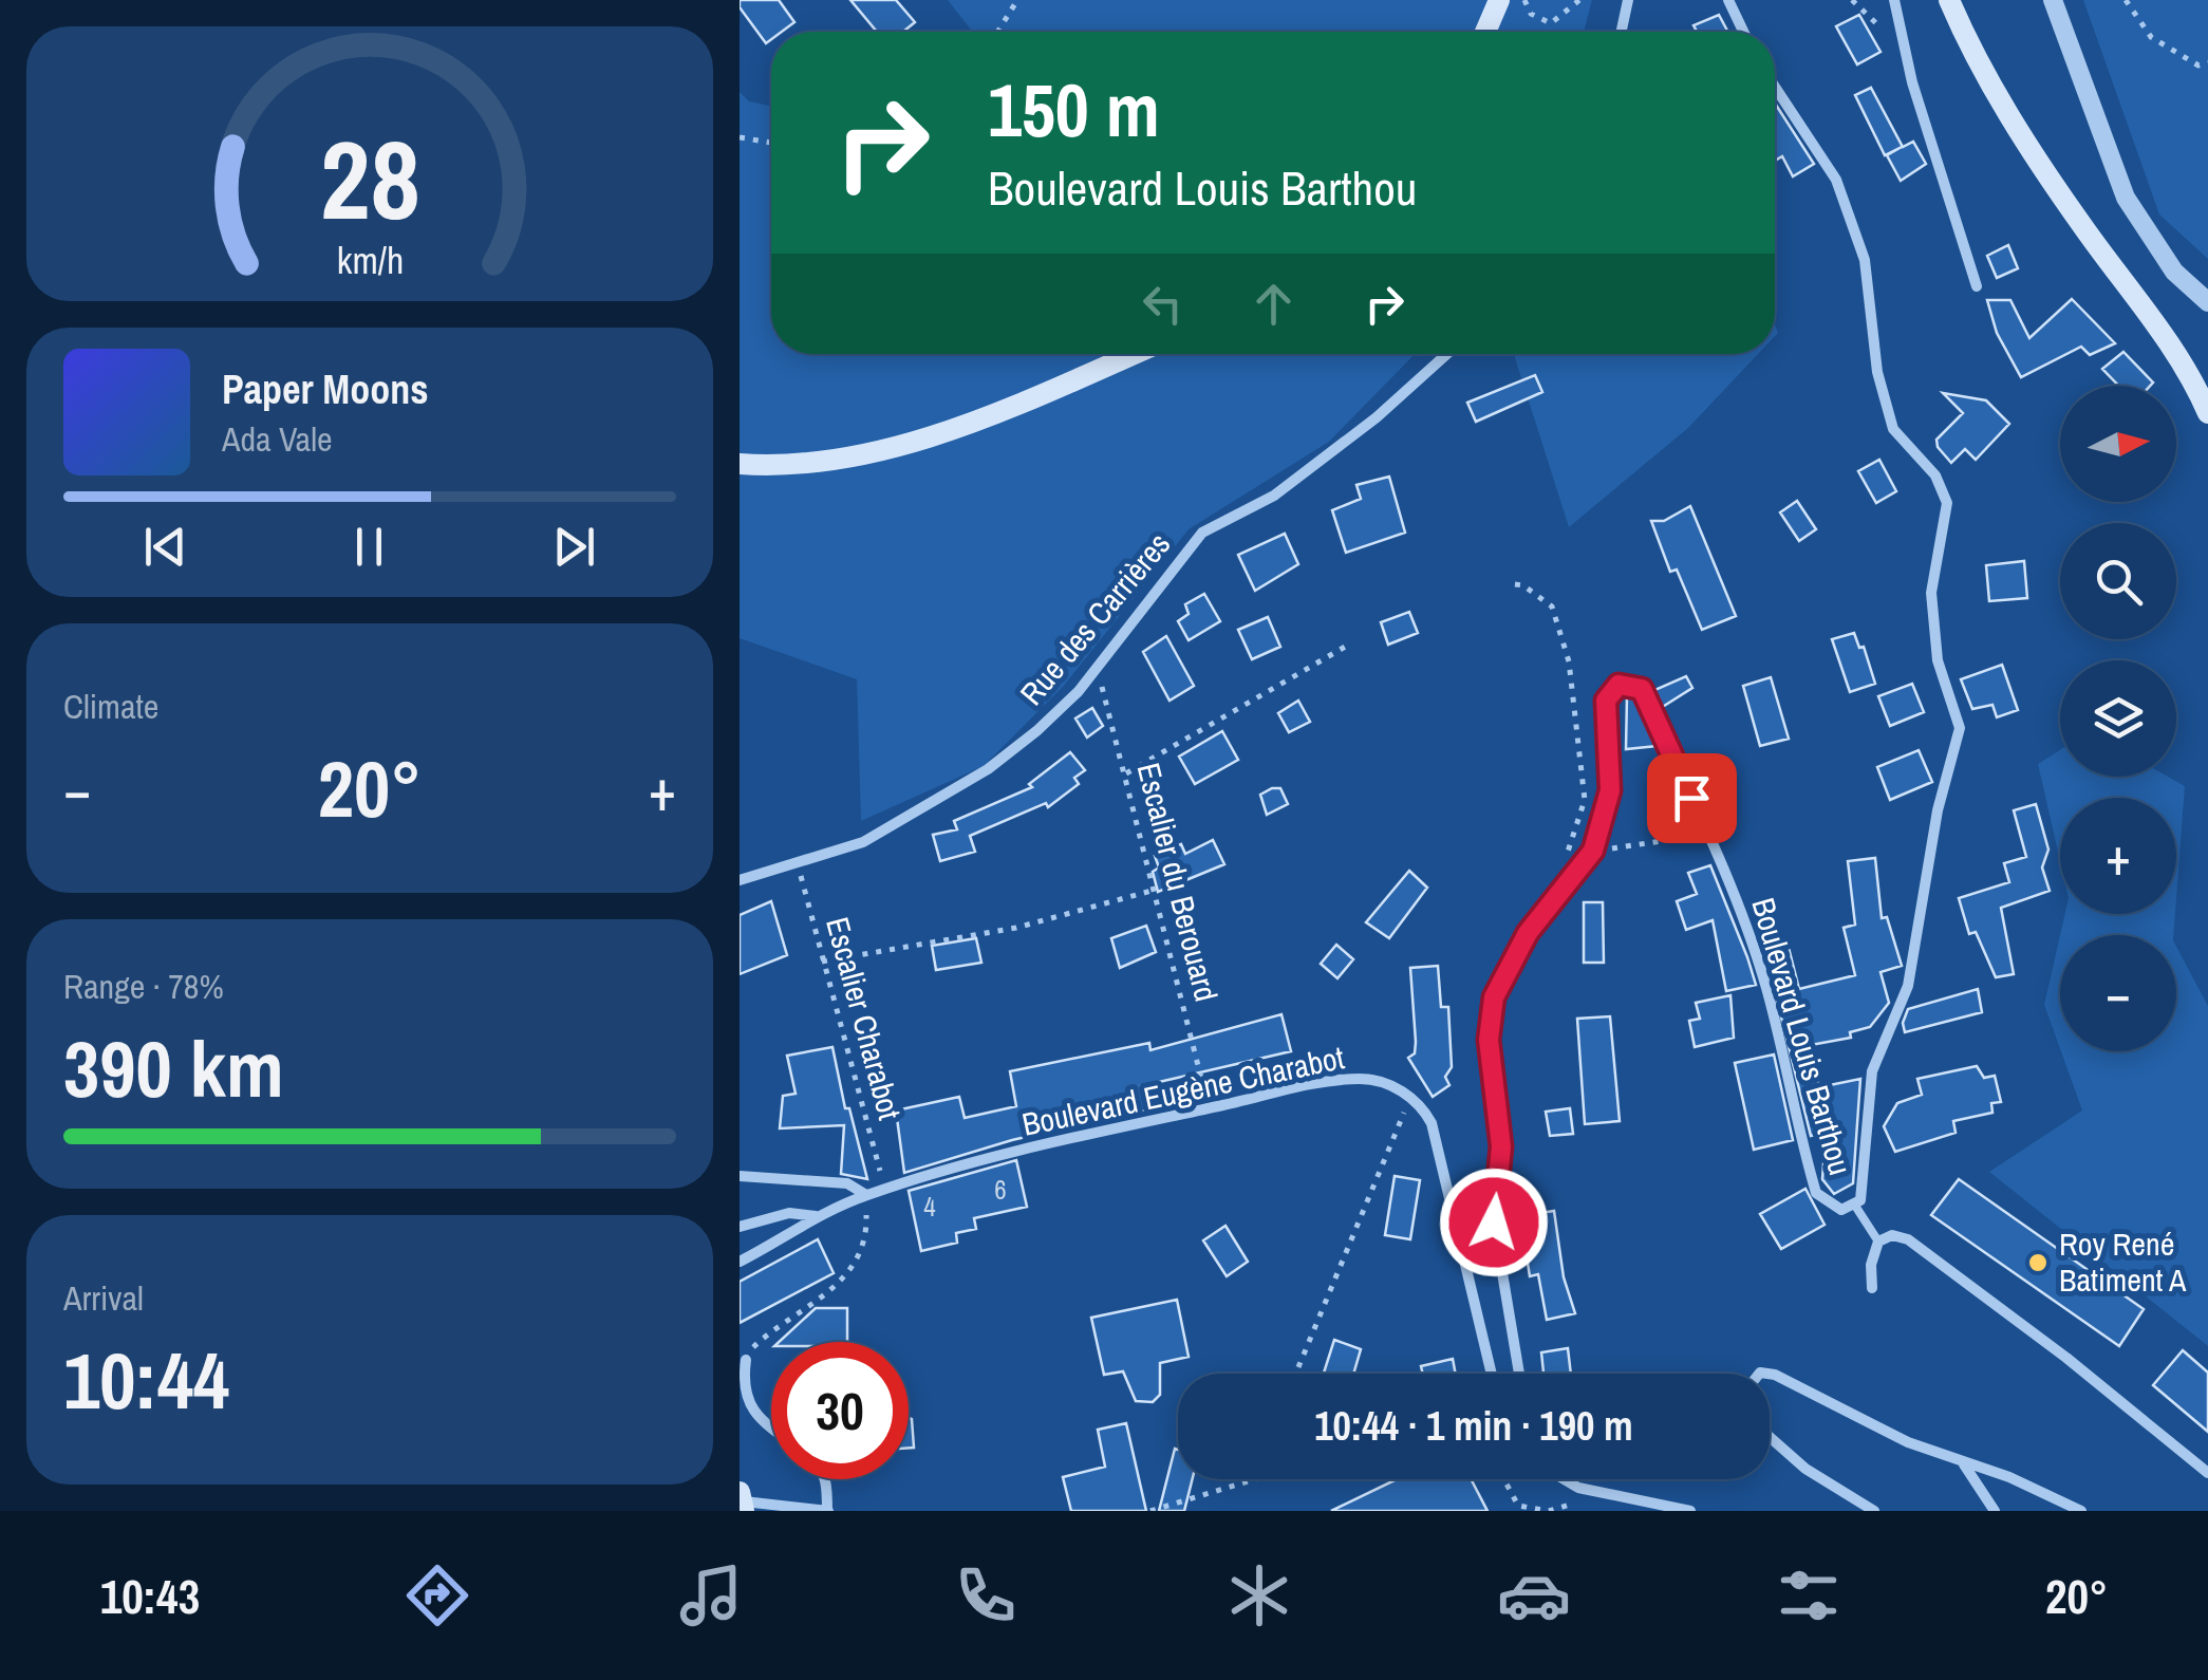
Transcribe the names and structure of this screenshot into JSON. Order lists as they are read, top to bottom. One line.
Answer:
{"streets":{"street":["Rue des Carrières","Boulevard Louis Barthou","Boulevard Eugène Charabot"],"path":["Escalier du Berouard","Escalier Charabot"]},"crossings":[["Rue des Carrières","Escalier du Berouard"],["Rue des Carrières","Escalier Charabot"],["Escalier du Berouard","Boulevard Eugène Charabot"],["Escalier Charabot","Boulevard Eugène Charabot"]],"places":["Roy René Batiment A"],"house_numbers":["6","4"],"north":"right","page":{"turn":["150 m","Boulevard Louis Barthou"],"song":["Paper Moons","Ada Vale"],"map_buttons":["+","−"],"tile":["Climate",["Range · 78%","390 km"],["Arrival","10:44"]],"heat":["−","20°","+"],"limit":"30","trip":"10:44 · 1 min · 190 m","tabs":["10:43","20°"],"gauge":["28","km/h"]}}
